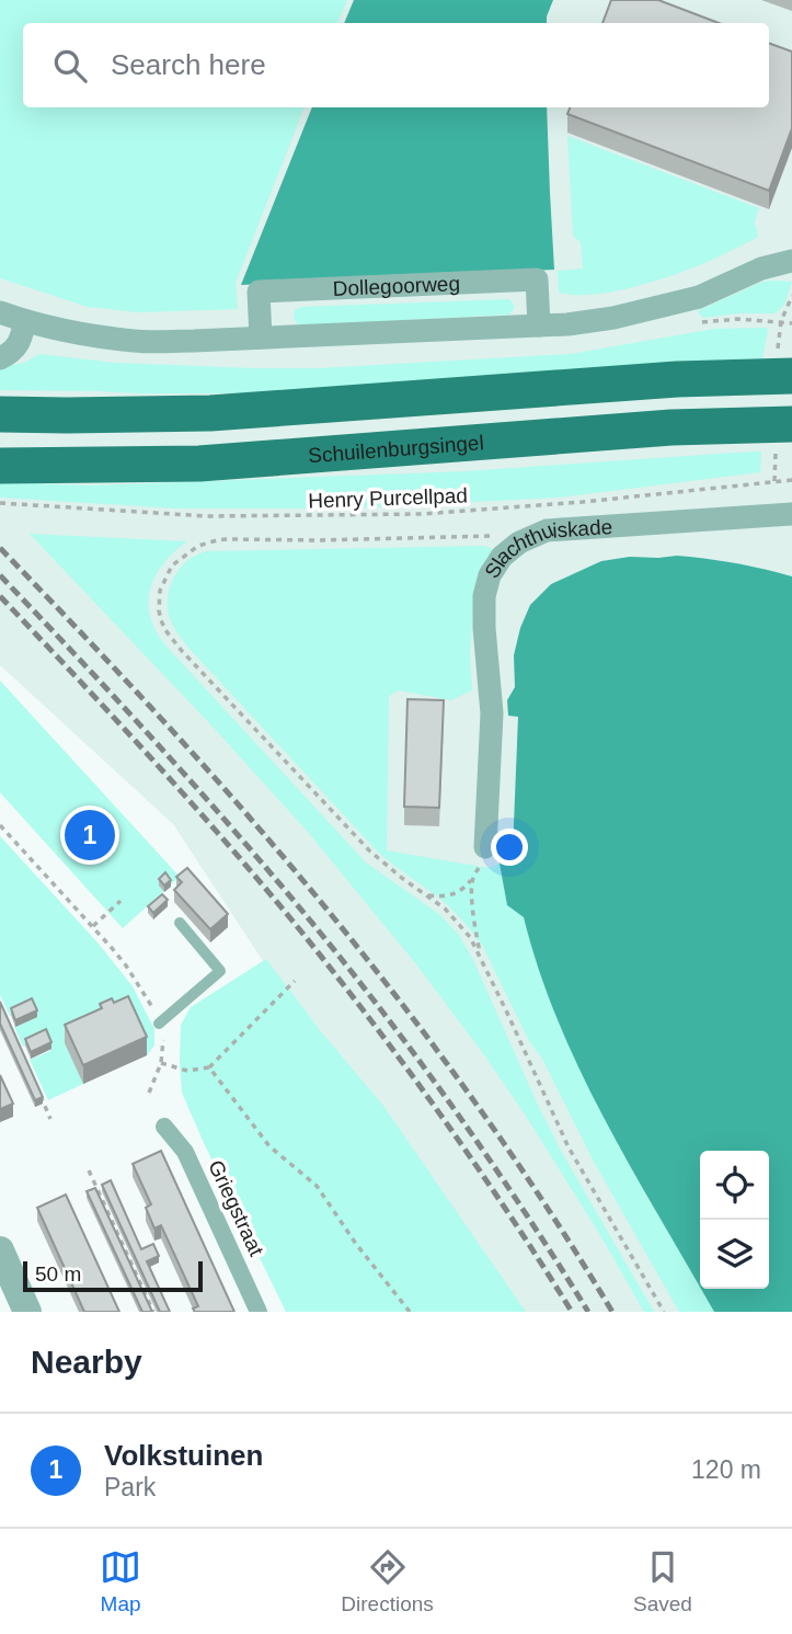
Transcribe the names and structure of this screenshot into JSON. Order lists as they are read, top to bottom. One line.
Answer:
{"streets":{"main road":["Schuilenburgsingel"],"street":["Dollegoorweg","Slachthuiskade","Griegstraat"],"path":["Henry Purcellpad"]},"scale_bar":"50 m","page":{"search":"Search here","pins":"1","scale":"50 m","heading":"Nearby","list":[{"mark":"1","name":"Volkstuinen","note":"Park","value":"120 m"}],"nav":["Map","Directions","Saved"]}}
